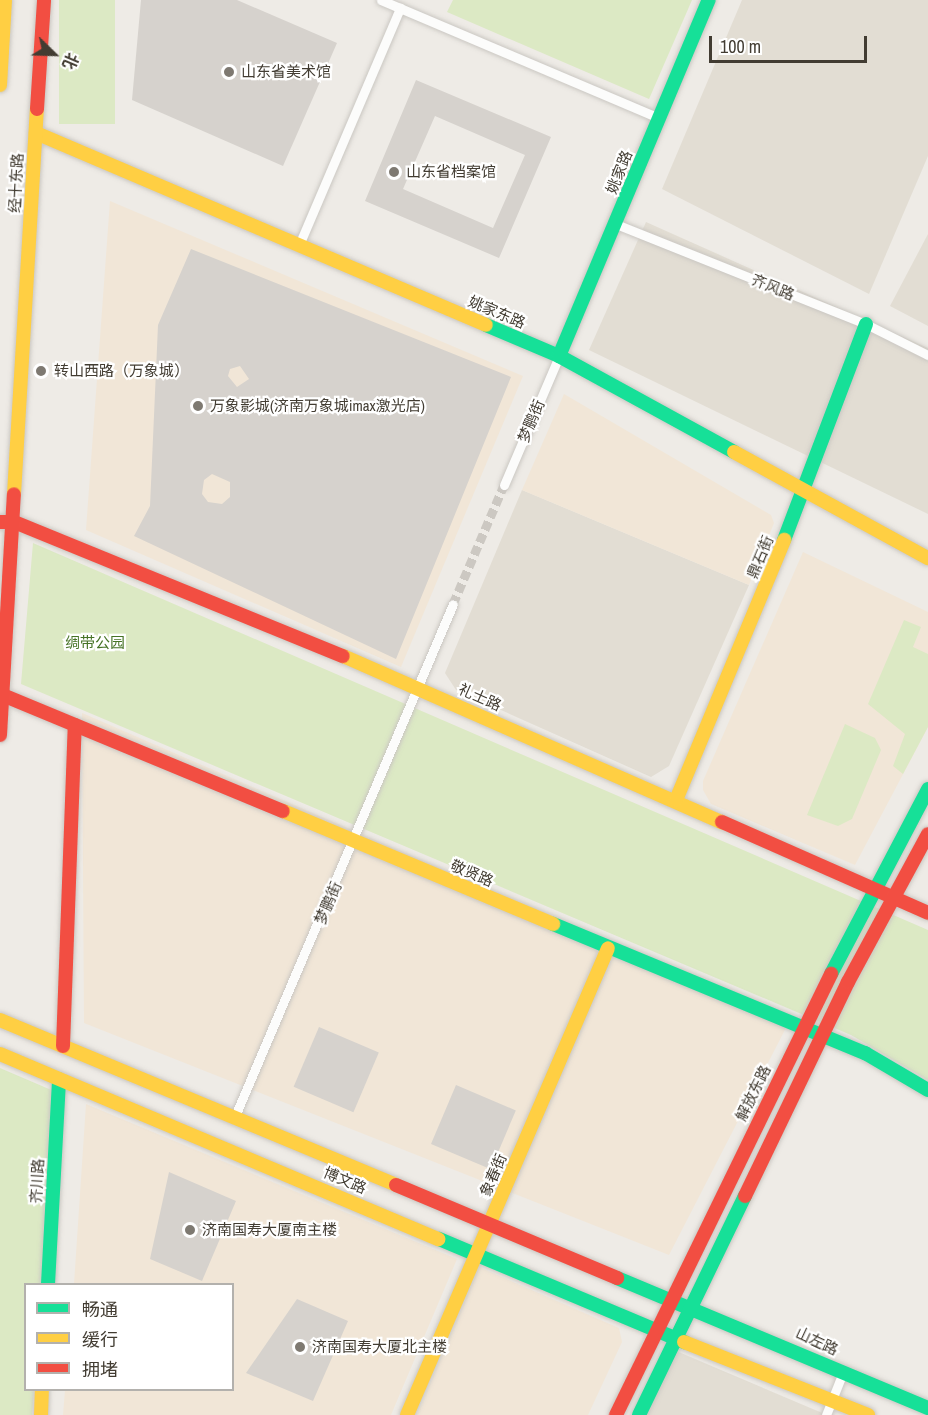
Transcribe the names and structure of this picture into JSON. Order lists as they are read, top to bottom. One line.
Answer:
{"streets":{"main road":["姚家路","经十东路","姚家东路","鼎石街","礼士路","敬贤路","解放东路","象春街","博文路","齐川路","山左路"],"street":["齐风路","梦鹏街"]},"crossings":[["姚家路","齐风路"],["姚家路","姚家东路"],["姚家路","梦鹏街"],["经十东路","姚家东路"],["经十东路","礼士路"],["经十东路","敬贤路"],["齐风路","鼎石街"],["姚家东路","梦鹏街"],["姚家东路","鼎石街"],["梦鹏街","礼士路"],["梦鹏街","敬贤路"],["梦鹏街","博文路"],["鼎石街","礼士路"],["礼士路","解放东路"],["敬贤路","解放东路"],["敬贤路","象春街"],["解放东路","博文路"],["解放东路","山左路"],["象春街","博文路"],["博文路","齐川路"],["博文路","山左路"]],"parks":["绸带公园"],"places":["山东省美术馆","山东省档案馆","转山西路（万象城）","万象影城(济南万象城imax激光店)","济南国寿大厦南主楼","济南国寿大厦北主楼"],"legend":["畅通","缓行","拥堵"],"scale_bar":"100 m","north":"bottom right"}
